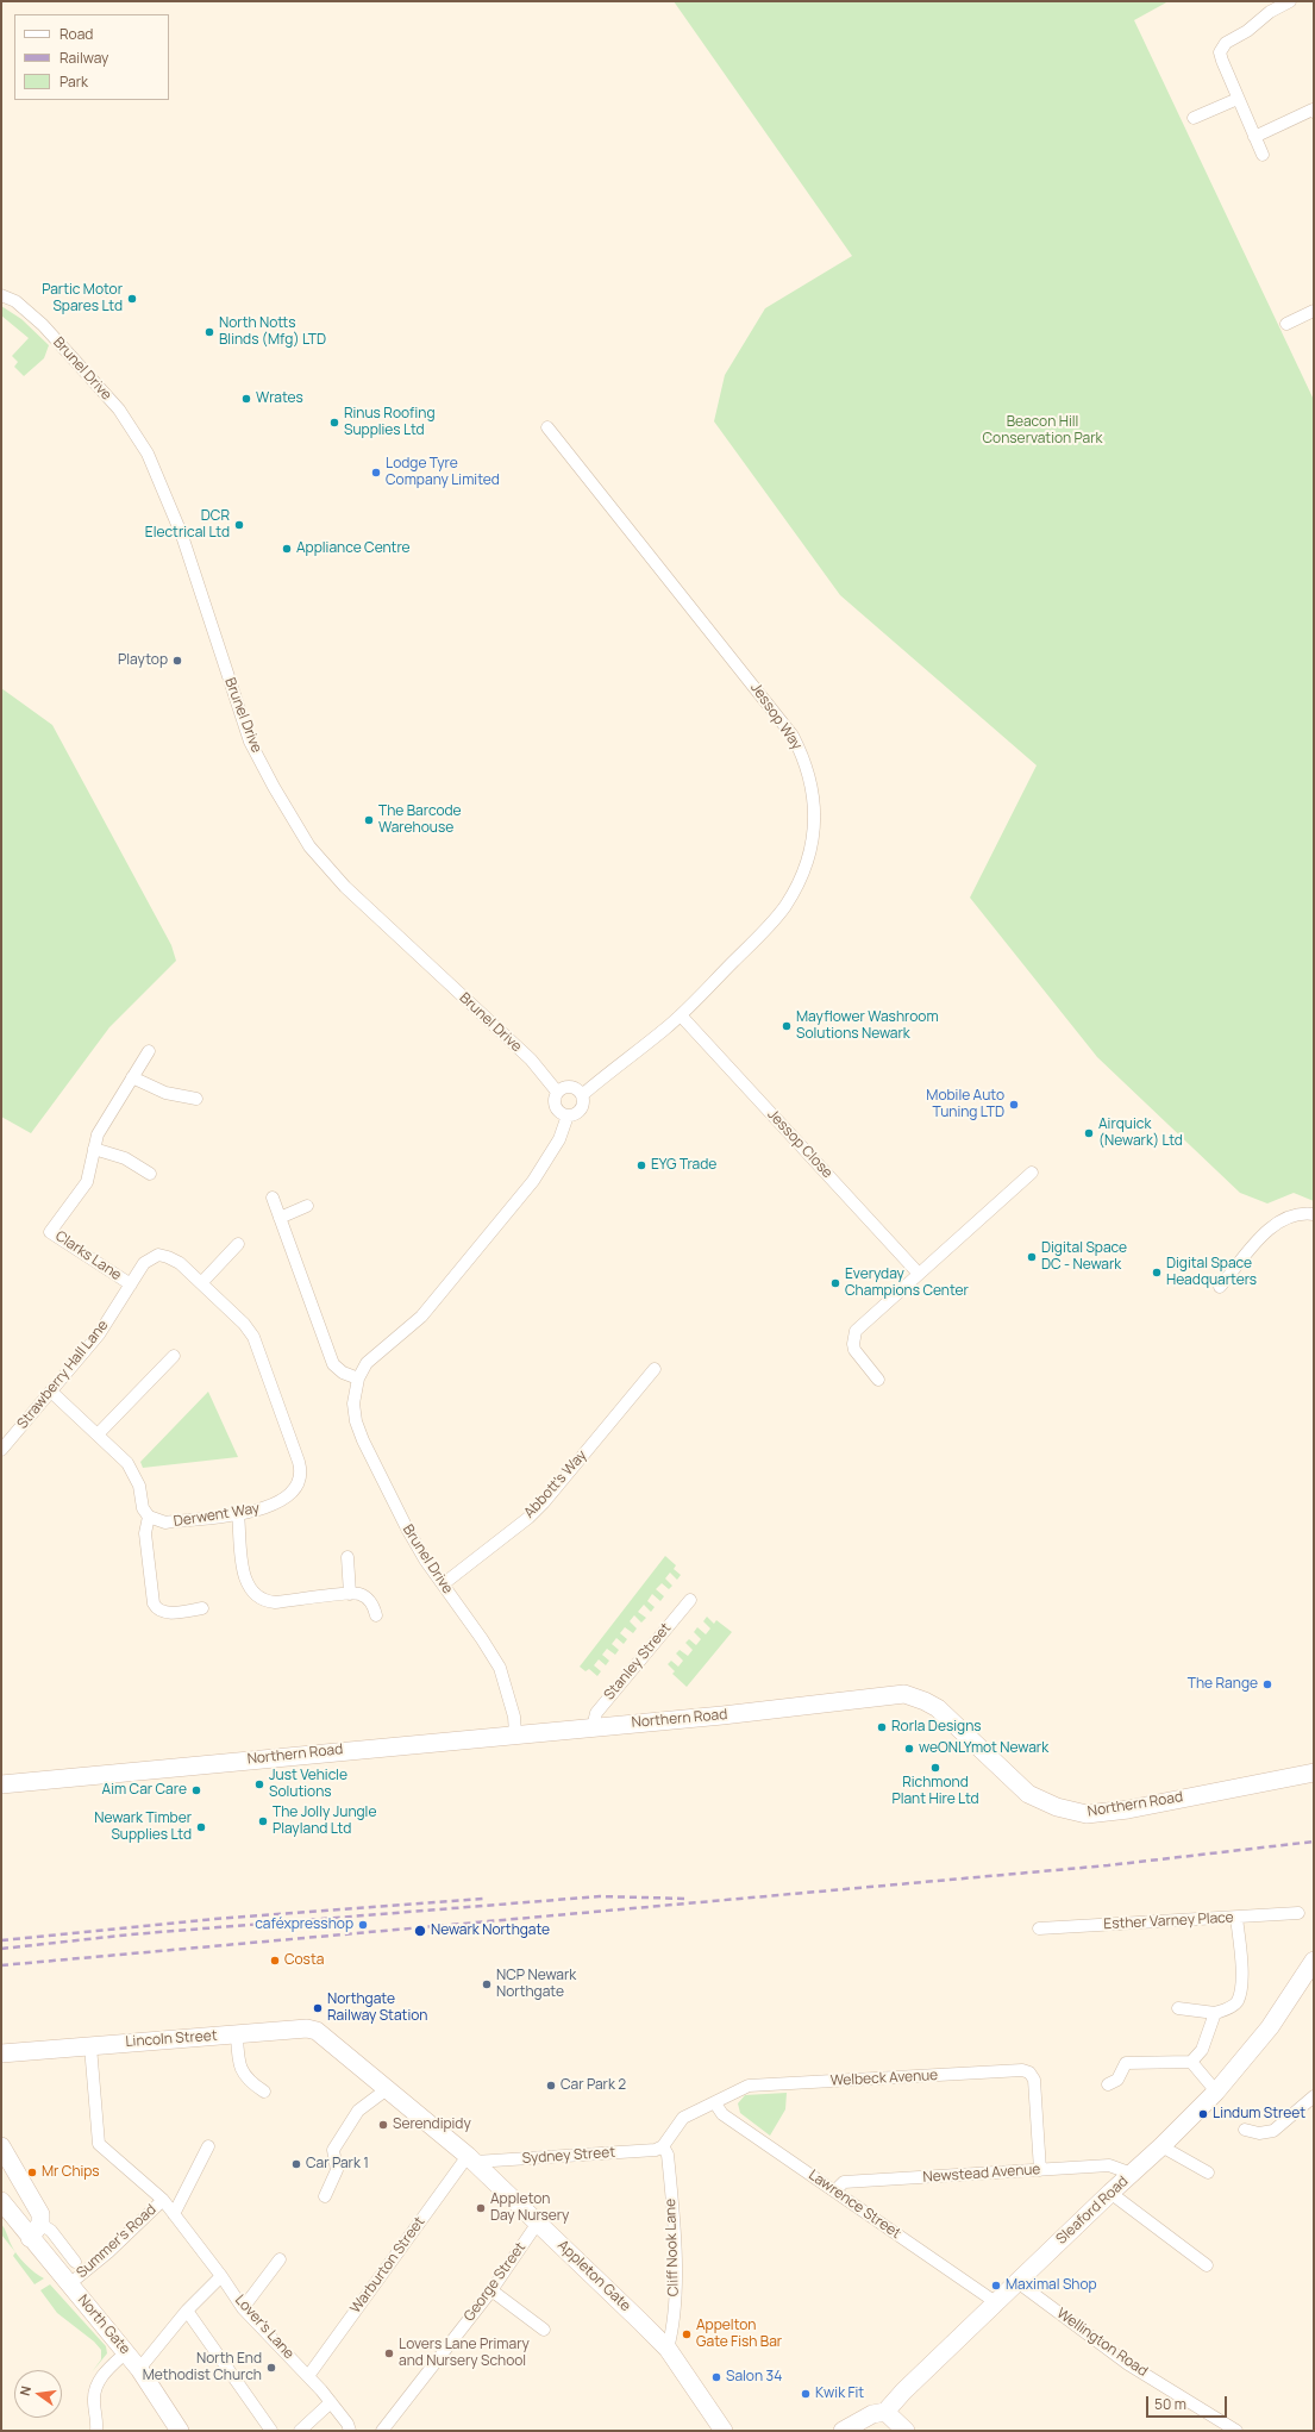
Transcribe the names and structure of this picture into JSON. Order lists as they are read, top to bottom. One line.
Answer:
{"streets":{"street":["Brunel Drive","Jessop Way","Jessop Close","Clarks Lane","Strawberry Hall Lane","Abbott's Way","Derwent Way","Stanley Street","Northern Road","Esther Varney Place","Lincoln Street","Welbeck Avenue","Sydney Street","Newstead Avenue","Lawrence Street","Sleaford Road","Summer's Road","Cliff Nook Lane","Warburton Street","Appleton Gate","George Street","North Gate","Lover's Lane","Wellington Road"]},"crossings":[["Brunel Drive","Jessop Way"],["Brunel Drive","Abbott's Way"],["Brunel Drive","Northern Road"],["Jessop Way","Jessop Close"],["Clarks Lane","Strawberry Hall Lane"],["Strawberry Hall Lane","Derwent Way"],["Stanley Street","Northern Road"],["Lincoln Street","Appleton Gate"],["Lincoln Street","Lover's Lane"],["Welbeck Avenue","Sydney Street"],["Welbeck Avenue","Newstead Avenue"],["Welbeck Avenue","Lawrence Street"],["Welbeck Avenue","Cliff Nook Lane"],["Sydney Street","Cliff Nook Lane"],["Sydney Street","Warburton Street"],["Sydney Street","Appleton Gate"],["Newstead Avenue","Lawrence Street"],["Newstead Avenue","Sleaford Road"],["Lawrence Street","Sleaford Road"],["Sleaford Road","Wellington Road"],["Summer's Road","North Gate"],["Summer's Road","Lover's Lane"],["Cliff Nook Lane","Appleton Gate"],["Warburton Street","Appleton Gate"],["Warburton Street","Lover's Lane"],["Appleton Gate","George Street"]],"parks":["Beacon Hill Conservation Park"],"places":["Partic Motor Spares Ltd","North Notts Blinds (Mfg) LTD","Wrates","Rinus Roofing Supplies Ltd","Lodge Tyre Company Limited","DCR Electrical Ltd","Appliance Centre","Playtop","The Barcode Warehouse","Mayflower Washroom Solutions Newark","Mobile Auto Tuning LTD","Airquick (Newark) Ltd","EYG Trade","Digital Space DC - Newark","Digital Space Headquarters","Everyday Champions Center","The Range","Rorla Designs","weONLYmot Newark","Richmond Plant Hire Ltd","Just Vehicle Solutions","Aim Car Care","The Jolly Jungle Playland Ltd","Newark Timber Supplies Ltd","caféxpresshop","Newark Northgate","Costa","NCP Newark Northgate","Northgate Railway Station","Car Park 2","Lindum Street","Serendipidy","Car Park 1","Mr Chips","Appleton Day Nursery","Maximal Shop","Appelton Gate Fish Bar","Lovers Lane Primary and Nursery School","North End Methodist Church","Salon 34","Kwik Fit"],"legend":["Road","Railway","Park"],"scale_bar":"50 m","north":"left"}
